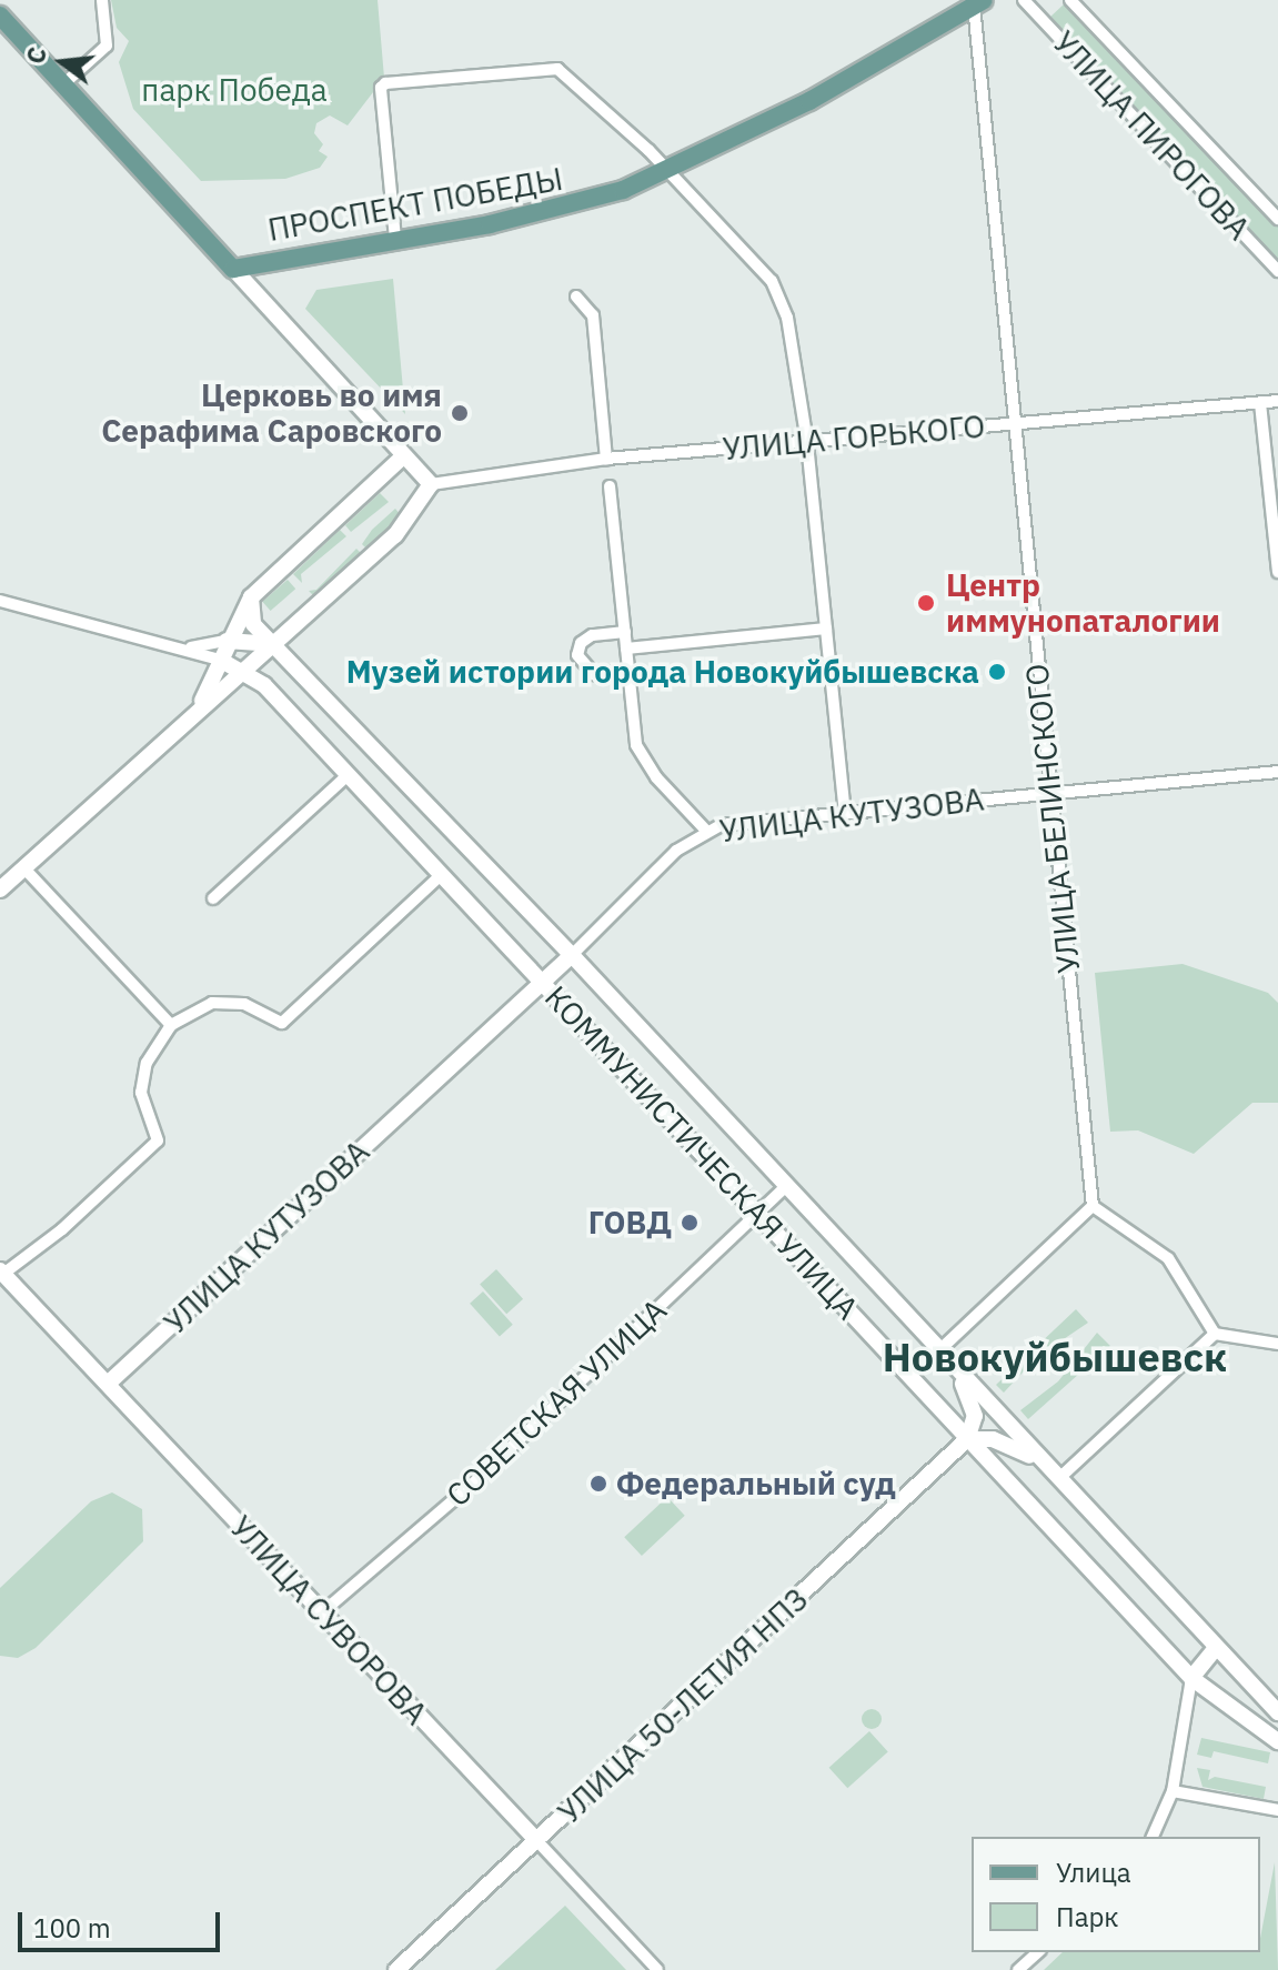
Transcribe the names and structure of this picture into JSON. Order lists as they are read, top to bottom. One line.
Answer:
{"streets":{"main road":["ПРОСПЕКТ ПОБЕДЫ","УЛИЦА КУТУЗОВА","КОММУНИСТИЧЕСКАЯ УЛИЦА","УЛИЦА СУВОРОВА","УЛИЦА 50-ЛЕТИЯ НПЗ"],"street":["УЛИЦА ПИРОГОВА","УЛИЦА ГОРЬКОГО","УЛИЦА БЕЛИНСКОГО","СОВЕТСКАЯ УЛИЦА"]},"crossings":[["ПРОСПЕКТ ПОБЕДЫ","УЛИЦА БЕЛИНСКОГО"],["УЛИЦА ГОРЬКОГО","УЛИЦА БЕЛИНСКОГО"],["УЛИЦА КУТУЗОВА","УЛИЦА БЕЛИНСКОГО"],["УЛИЦА КУТУЗОВА","КОММУНИСТИЧЕСКАЯ УЛИЦА"],["УЛИЦА КУТУЗОВА","УЛИЦА СУВОРОВА"],["КОММУНИСТИЧЕСКАЯ УЛИЦА","СОВЕТСКАЯ УЛИЦА"],["КОММУНИСТИЧЕСКАЯ УЛИЦА","УЛИЦА 50-ЛЕТИЯ НПЗ"],["СОВЕТСКАЯ УЛИЦА","УЛИЦА СУВОРОВА"],["УЛИЦА СУВОРОВА","УЛИЦА 50-ЛЕТИЯ НПЗ"]],"districts":["Новокуйбышевск"],"parks":["парк Победa"],"places":["Церковь во имя Серафима Саровского","Центр иммунопаталогии","Музей истории города Новокуйбышевска","ГОВД","Федеральный суд"],"legend":["Улица","Парк"],"scale_bar":"100 m","north":"left"}
